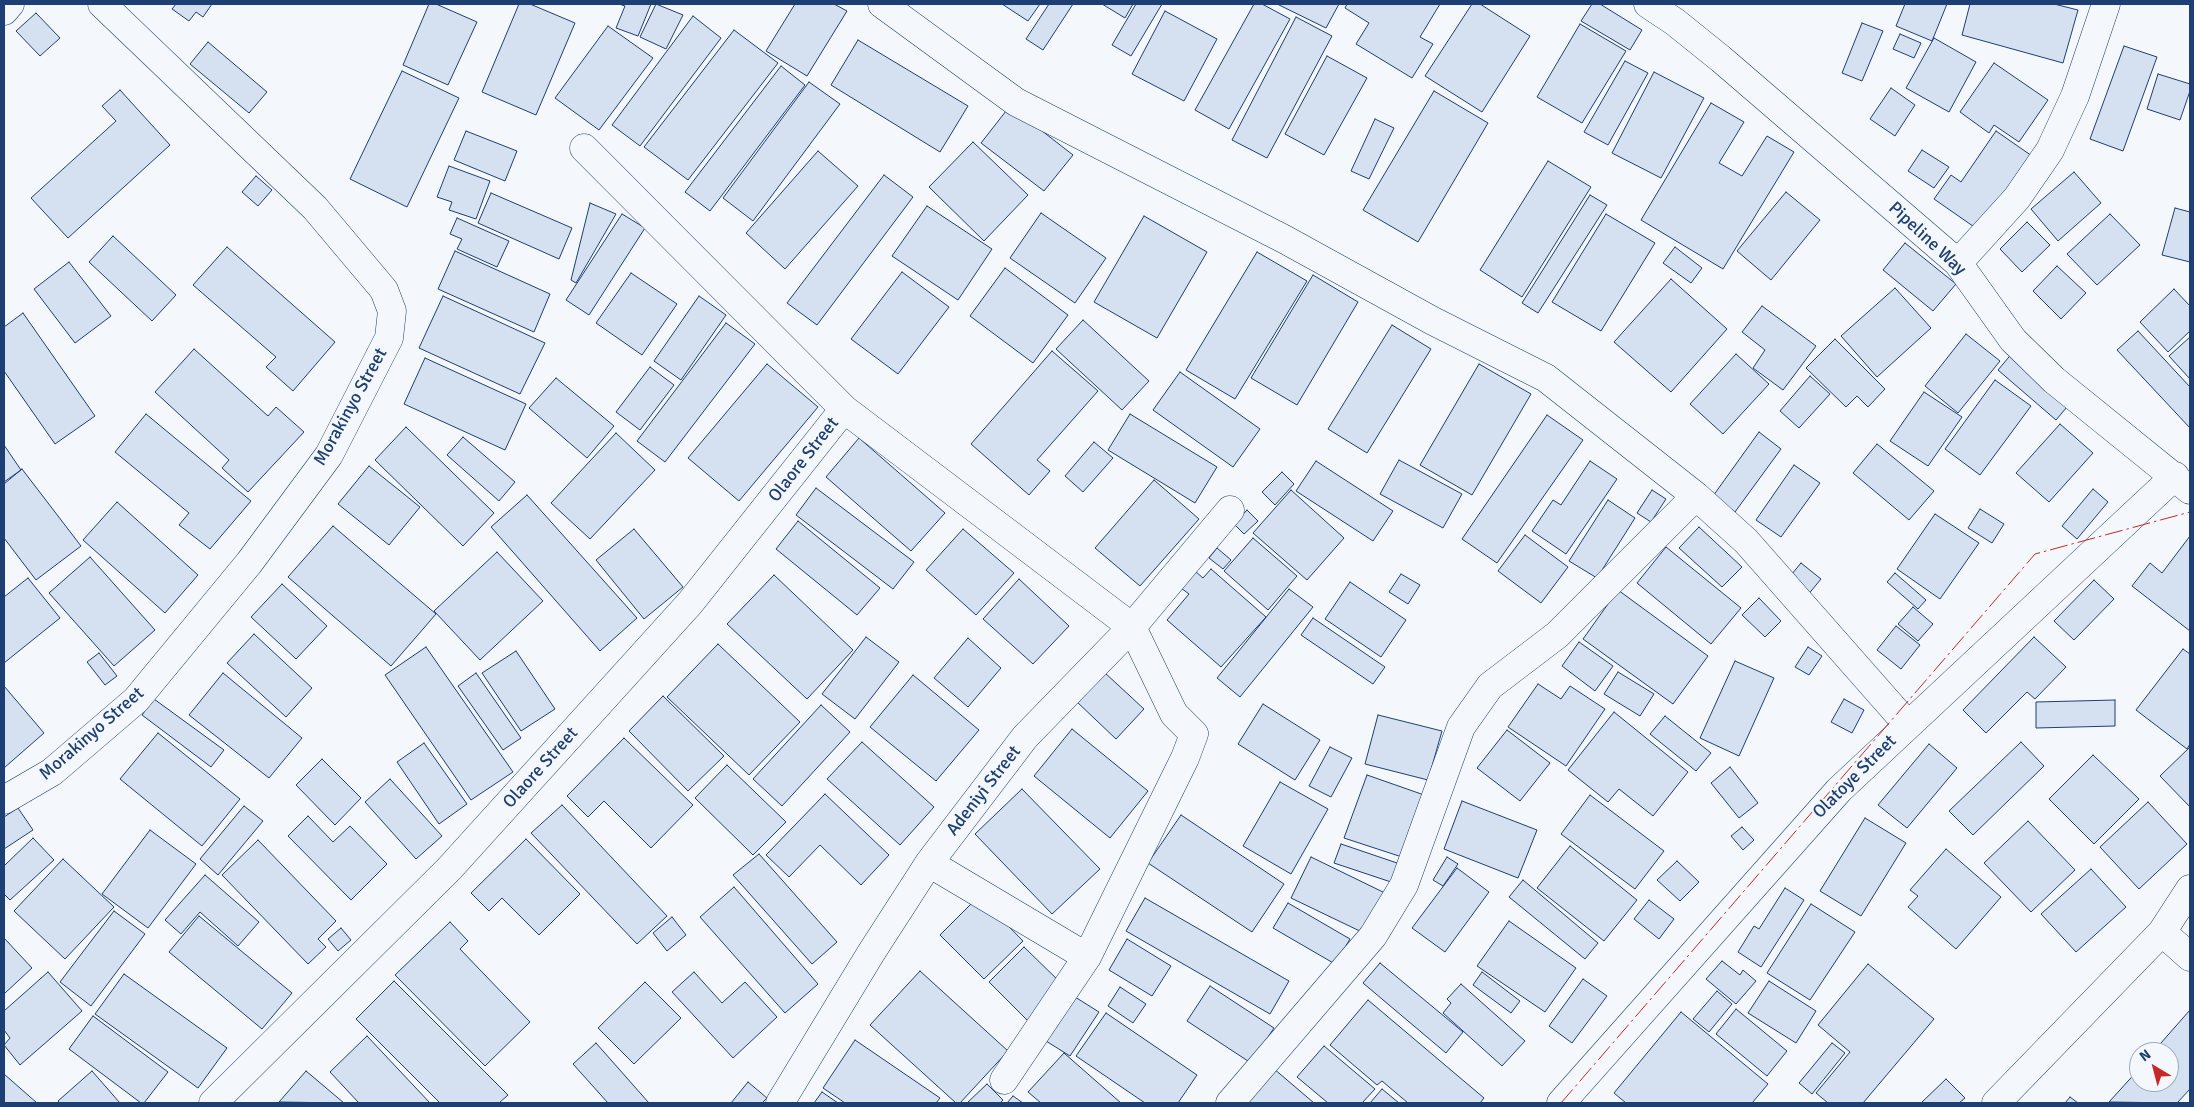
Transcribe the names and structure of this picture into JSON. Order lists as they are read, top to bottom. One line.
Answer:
{"streets":{"street":["Pipeline Way","Morakinyo Street","Olaore Street","Olatoye Street","Adeniyi Street"]},"crossings":[["Pipeline Way","Olatoye Street"]],"north":"top left"}
